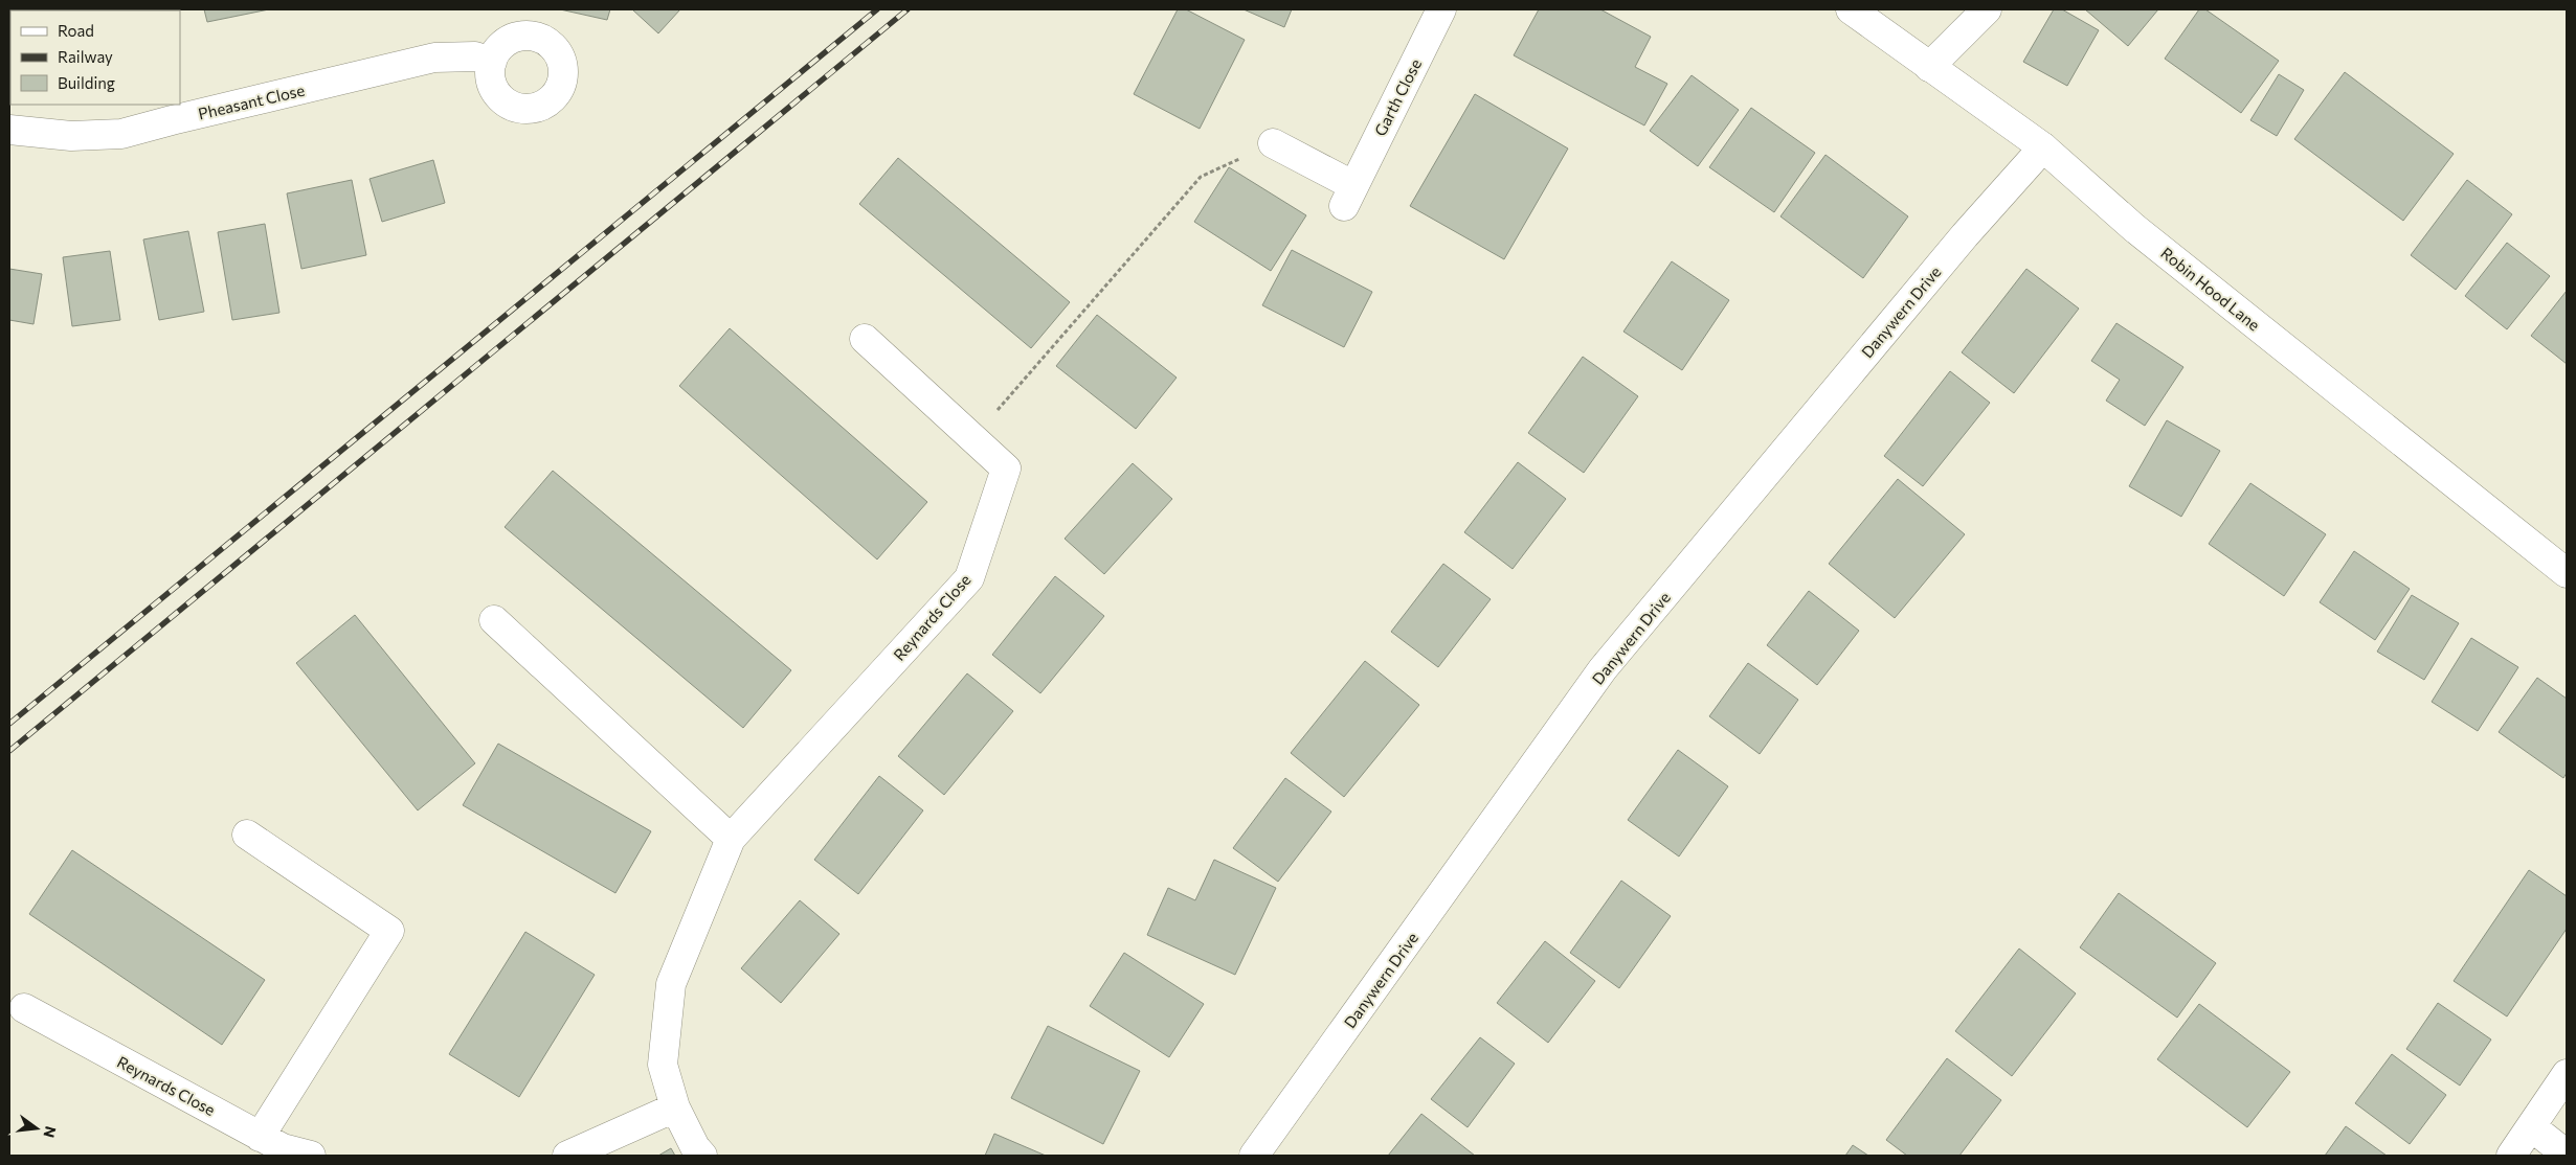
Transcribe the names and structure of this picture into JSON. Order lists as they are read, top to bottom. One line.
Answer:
{"streets":{"street":["Garth Close","Pheasant Close","Robin Hood Lane","Danywern Drive","Reynards Close"]},"crossings":[["Robin Hood Lane","Danywern Drive"]],"legend":["Road","Railway","Building"],"north":"right"}
